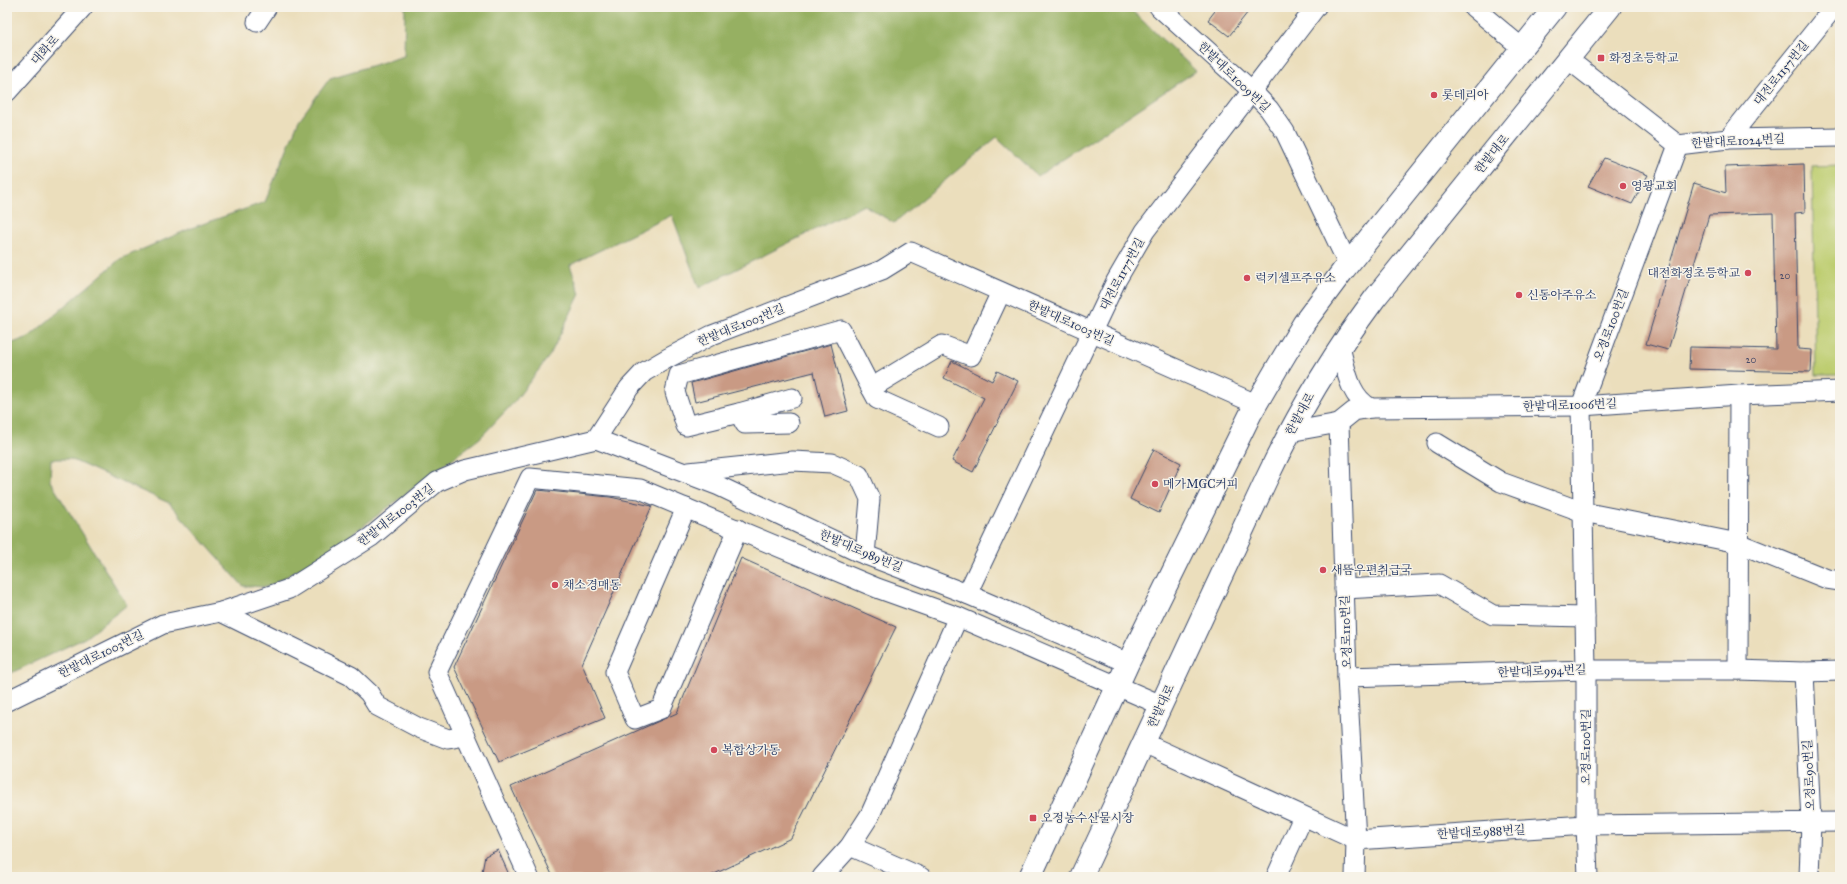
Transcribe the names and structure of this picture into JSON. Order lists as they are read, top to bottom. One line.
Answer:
{"streets":{"main road":["한밭대로"],"street":["대화로","대전로1157번길","한밭대로1009번길","한밭대로1024번길","대전로1177번길","한밭대로1003번길","오정로100번길","한밭대로1006번길","한밭대로989번길","오정로110번길","한밭대로994번길","오정로90번길","한밭대로988번길"]},"crossings":[["대전로1157번길","한밭대로1024번길"],["한밭대로1009번길","대전로1177번길"],["한밭대로1024번길","한밭대로"],["한밭대로1024번길","오정로100번길"],["한밭대로","한밭대로988번길"],["대전로1177번길","한밭대로1003번길"],["대전로1177번길","한밭대로989번길"],["한밭대로1003번길","한밭대로989번길"],["오정로100번길","한밭대로1006번길"],["오정로100번길","한밭대로994번길"],["오정로100번길","한밭대로988번길"],["오정로110번길","한밭대로994번길"],["오정로110번길","한밭대로988번길"],["한밭대로994번길","오정로90번길"],["오정로90번길","한밭대로988번길"]],"places":{"transit":["화정초등학교","오정농수산물시장"],"other":["롯데리아","영광교회","대전화정초등학교","럭키셀프주유소","신동아주유소","메가MGC커피","새뜸우편취급국","채소경매동","복합상가동"]},"house_numbers":["20","20"]}
